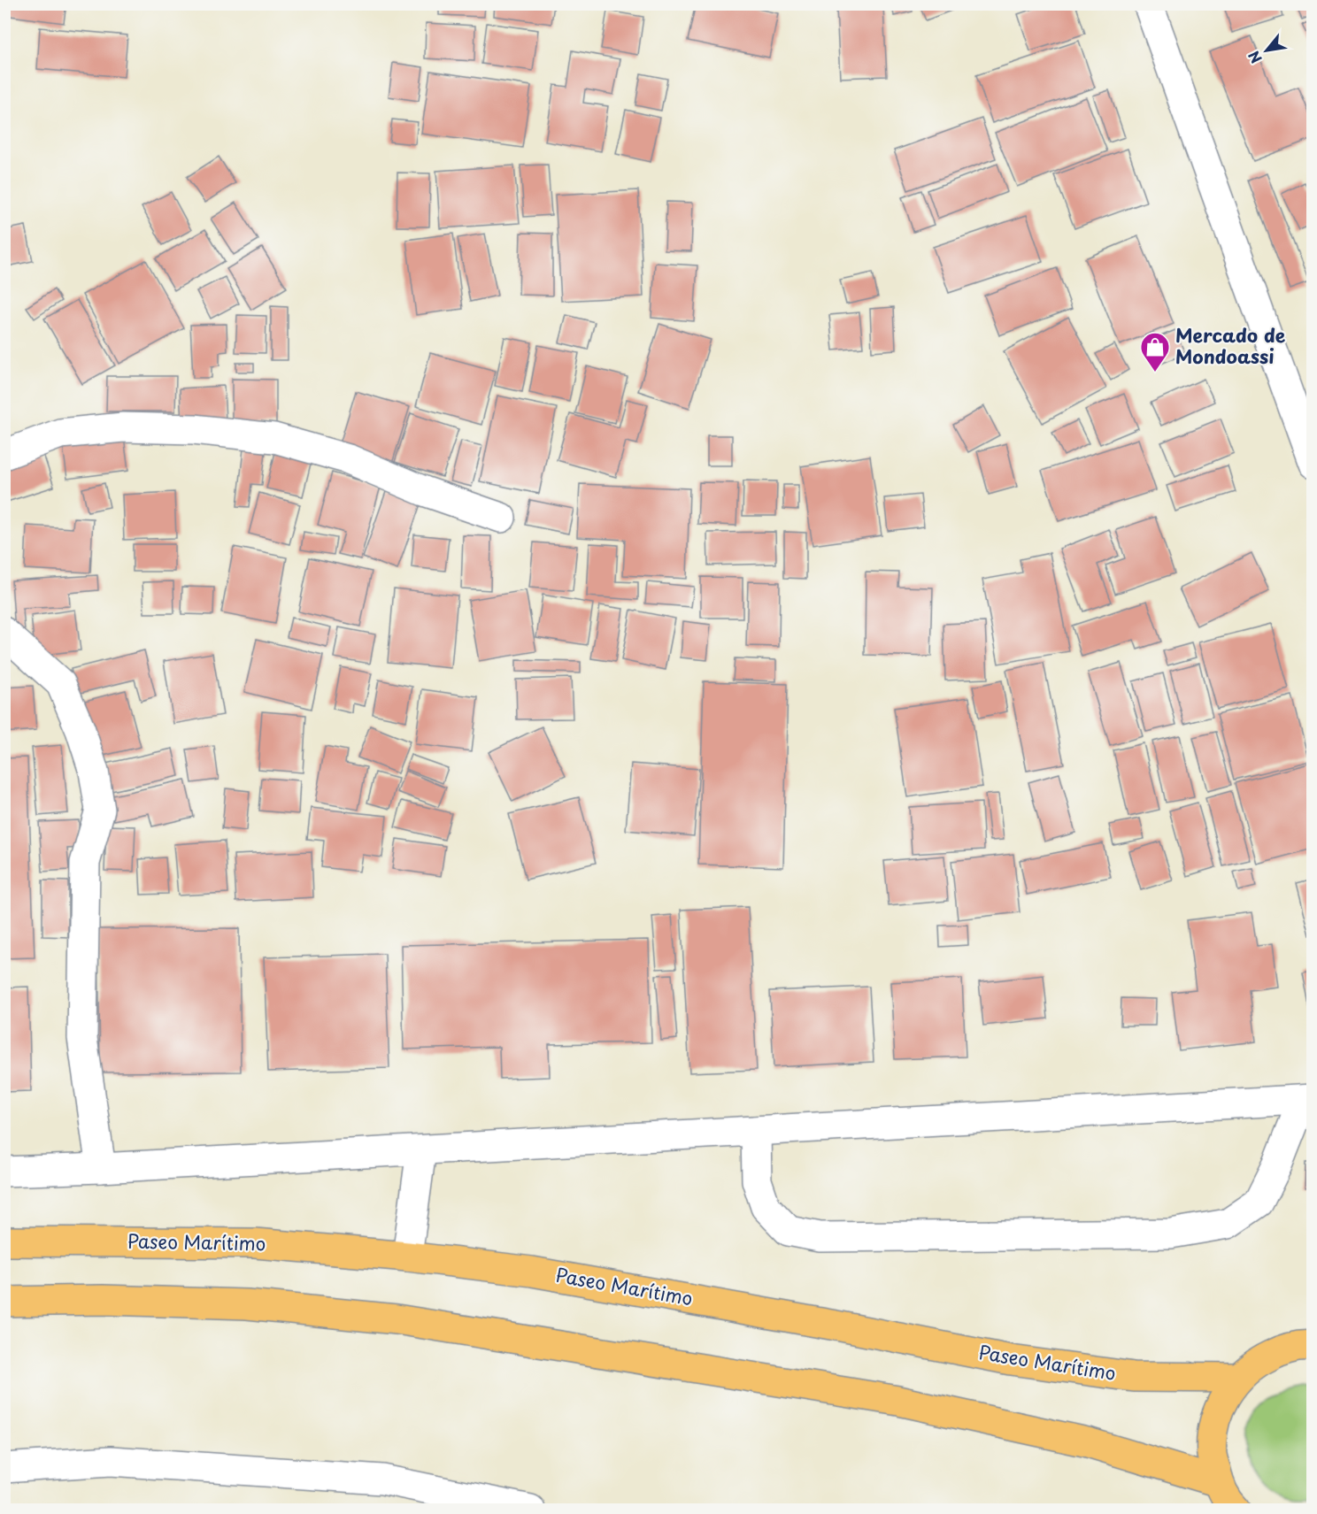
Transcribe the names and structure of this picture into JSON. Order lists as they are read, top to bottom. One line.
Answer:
{"streets":{"main road":["Paseo Marítimo"]},"places":{"shop":["Mercado de Mondoassi"]},"north":"bottom left"}
